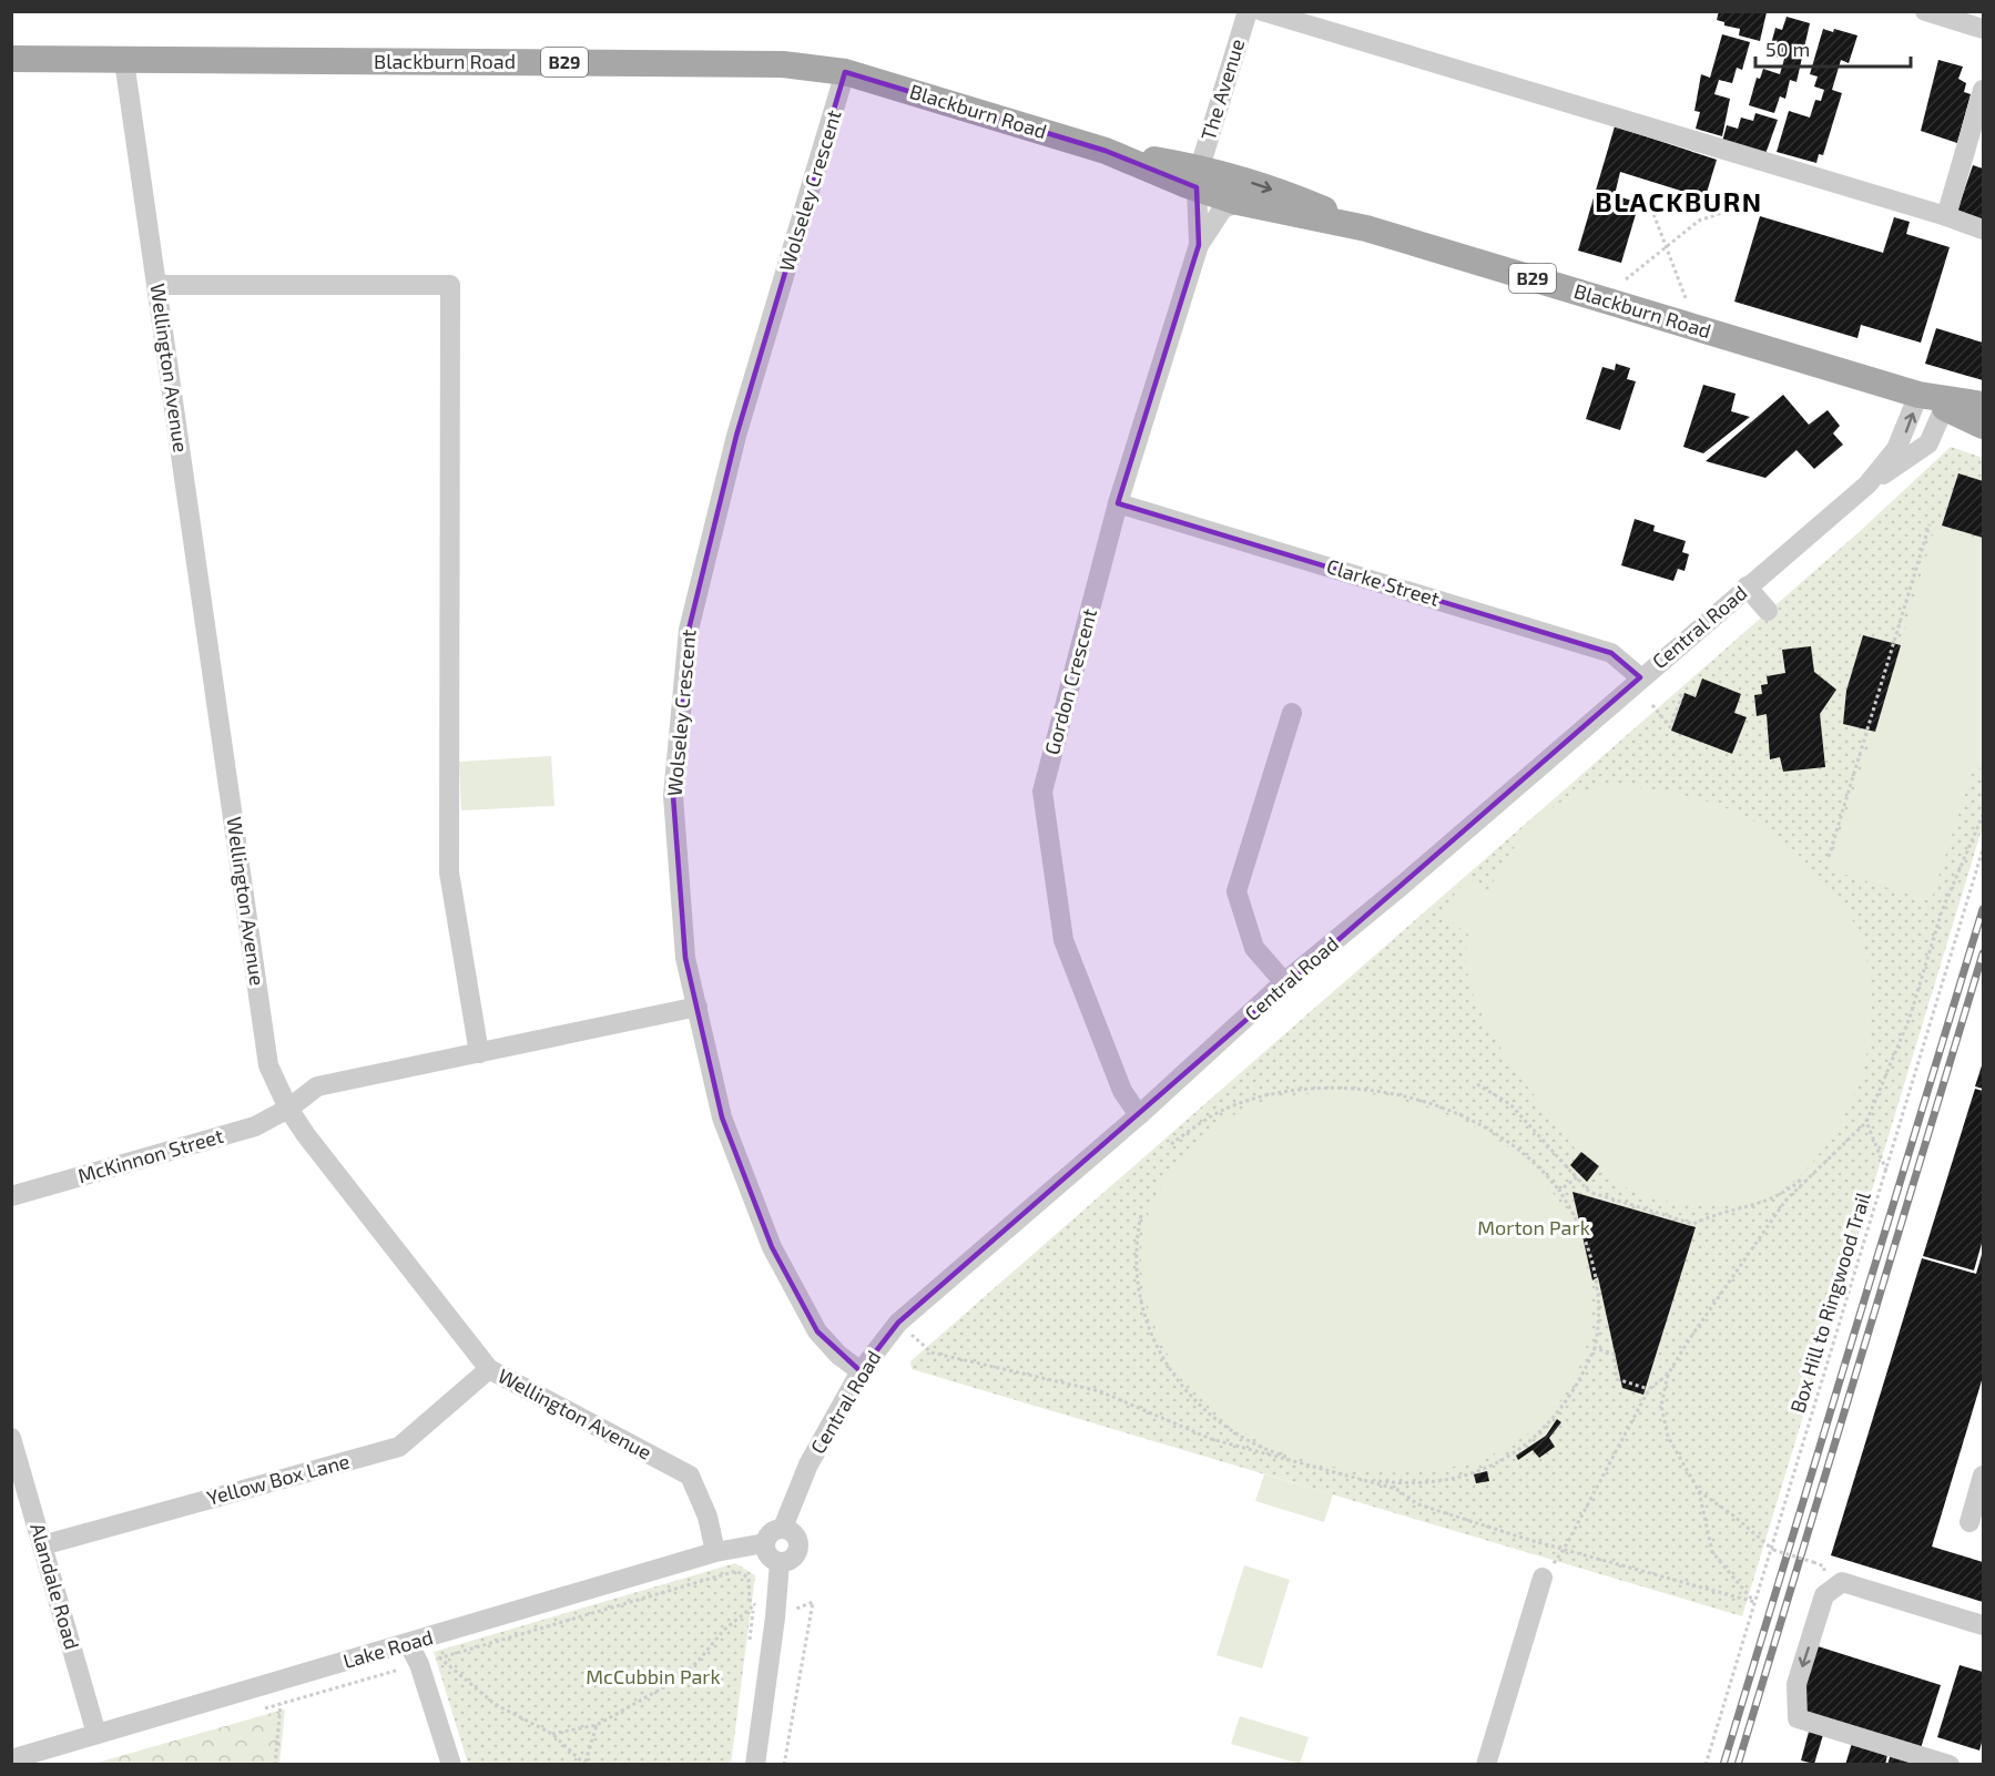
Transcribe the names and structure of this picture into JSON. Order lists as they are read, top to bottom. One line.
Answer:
{"streets":{"main road":["Blackburn Road","B29"],"street":["The Avenue","Wolseley Crescent","Wellington Avenue","Clarke Street","Central Road","Gordon Crescent","McKinnon Street","Yellow Box Lane","Alandale Road","Lake Road"],"path":["Box Hill to Ringwood Trail"]},"crossings":[["Blackburn Road","The Avenue"],["Blackburn Road","Wolseley Crescent"],["Blackburn Road","Wellington Avenue"],["Blackburn Road","Central Road"],["Blackburn Road","Gordon Crescent"],["The Avenue","Gordon Crescent"],["Wolseley Crescent","Central Road"],["Wolseley Crescent","McKinnon Street"],["Wellington Avenue","McKinnon Street"],["Wellington Avenue","Yellow Box Lane"],["Wellington Avenue","Lake Road"],["Clarke Street","Central Road"],["Clarke Street","Gordon Crescent"],["Central Road","Gordon Crescent"],["Central Road","Lake Road"],["Yellow Box Lane","Alandale Road"],["Alandale Road","Lake Road"]],"districts":["BLACKBURN"],"parks":["Morton Park","McCubbin Park"],"scale_bar":"50 m"}
